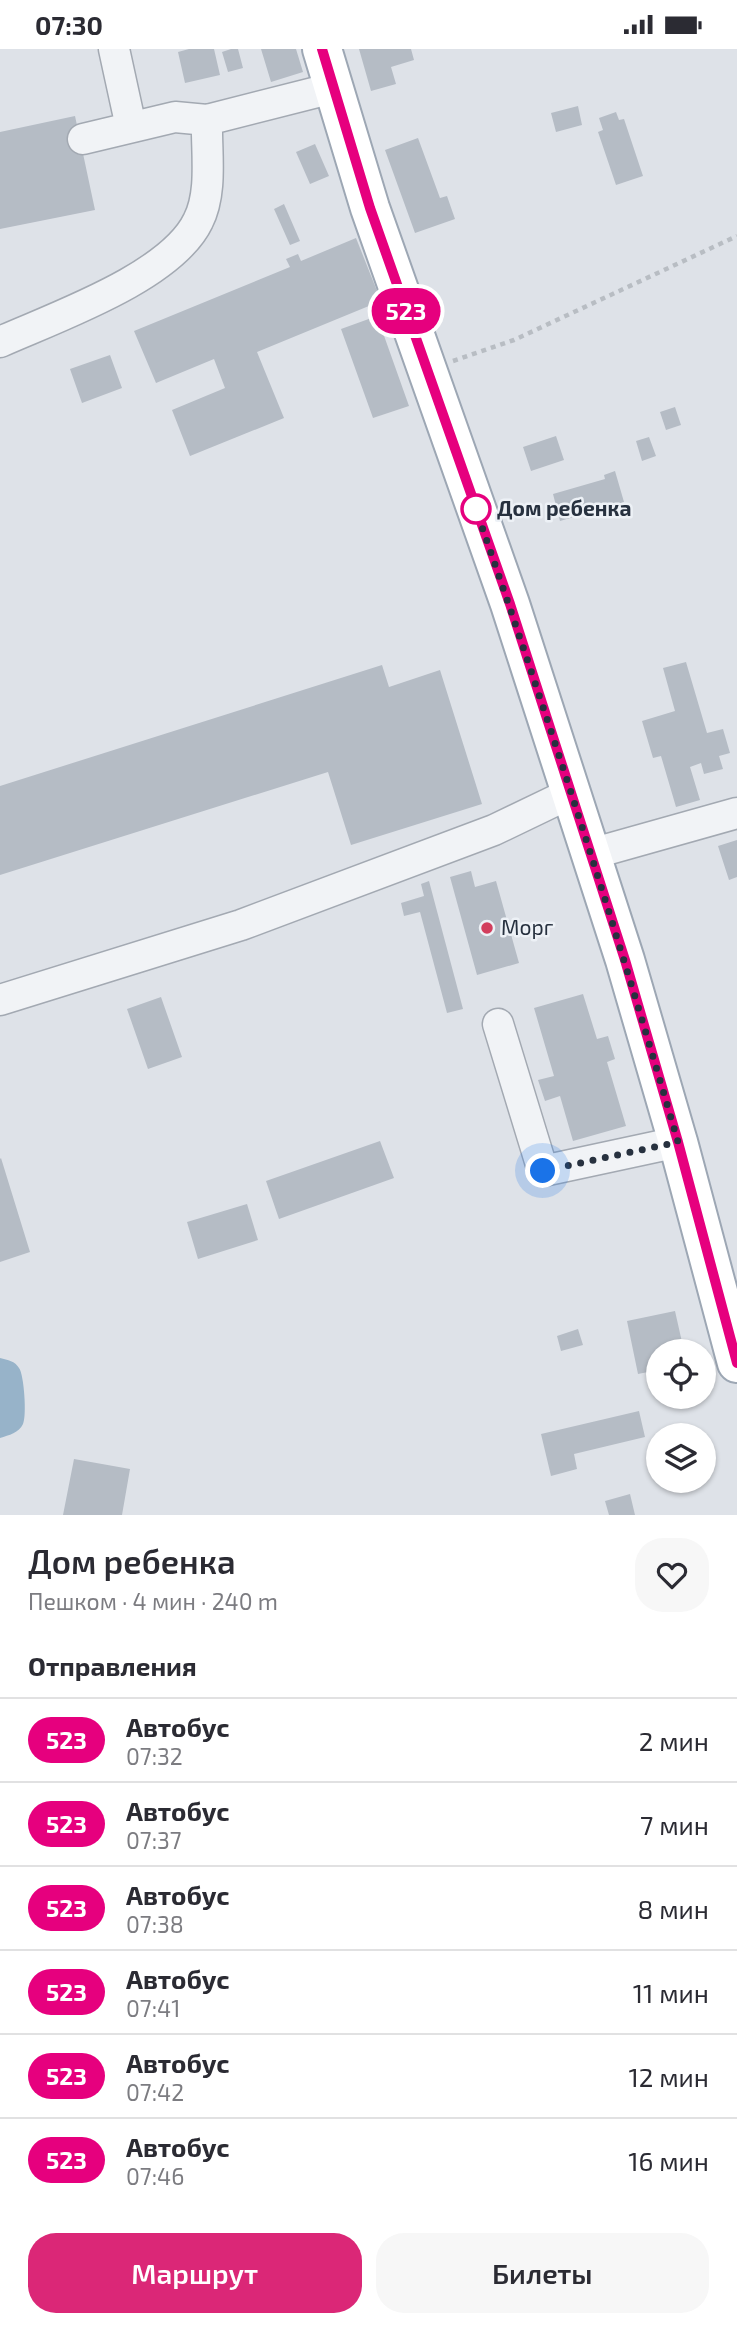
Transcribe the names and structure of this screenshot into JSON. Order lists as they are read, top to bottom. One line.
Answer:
{"places":["Дом ребенка","Морг"],"lines":["bus line 523"],"page":{"status":"07:30","on_map":"523","heading":[["Дом ребенка","Пешком · 4 мин · 240 m"],"Отправления"],"list":[{"mark":"523","name":"Автобус","note":"07:32","value":"2 мин"},{"mark":"523","name":"Автобус","note":"07:37","value":"7 мин"},{"mark":"523","name":"Автобус","note":"07:38","value":"8 мин"},{"mark":"523","name":"Автобус","note":"07:41","value":"11 мин"},{"mark":"523","name":"Автобус","note":"07:42","value":"12 мин"},{"mark":"523","name":"Автобус","note":"07:46","value":"16 мин"}],"buttons":["Маршрут","Билеты"]}}
